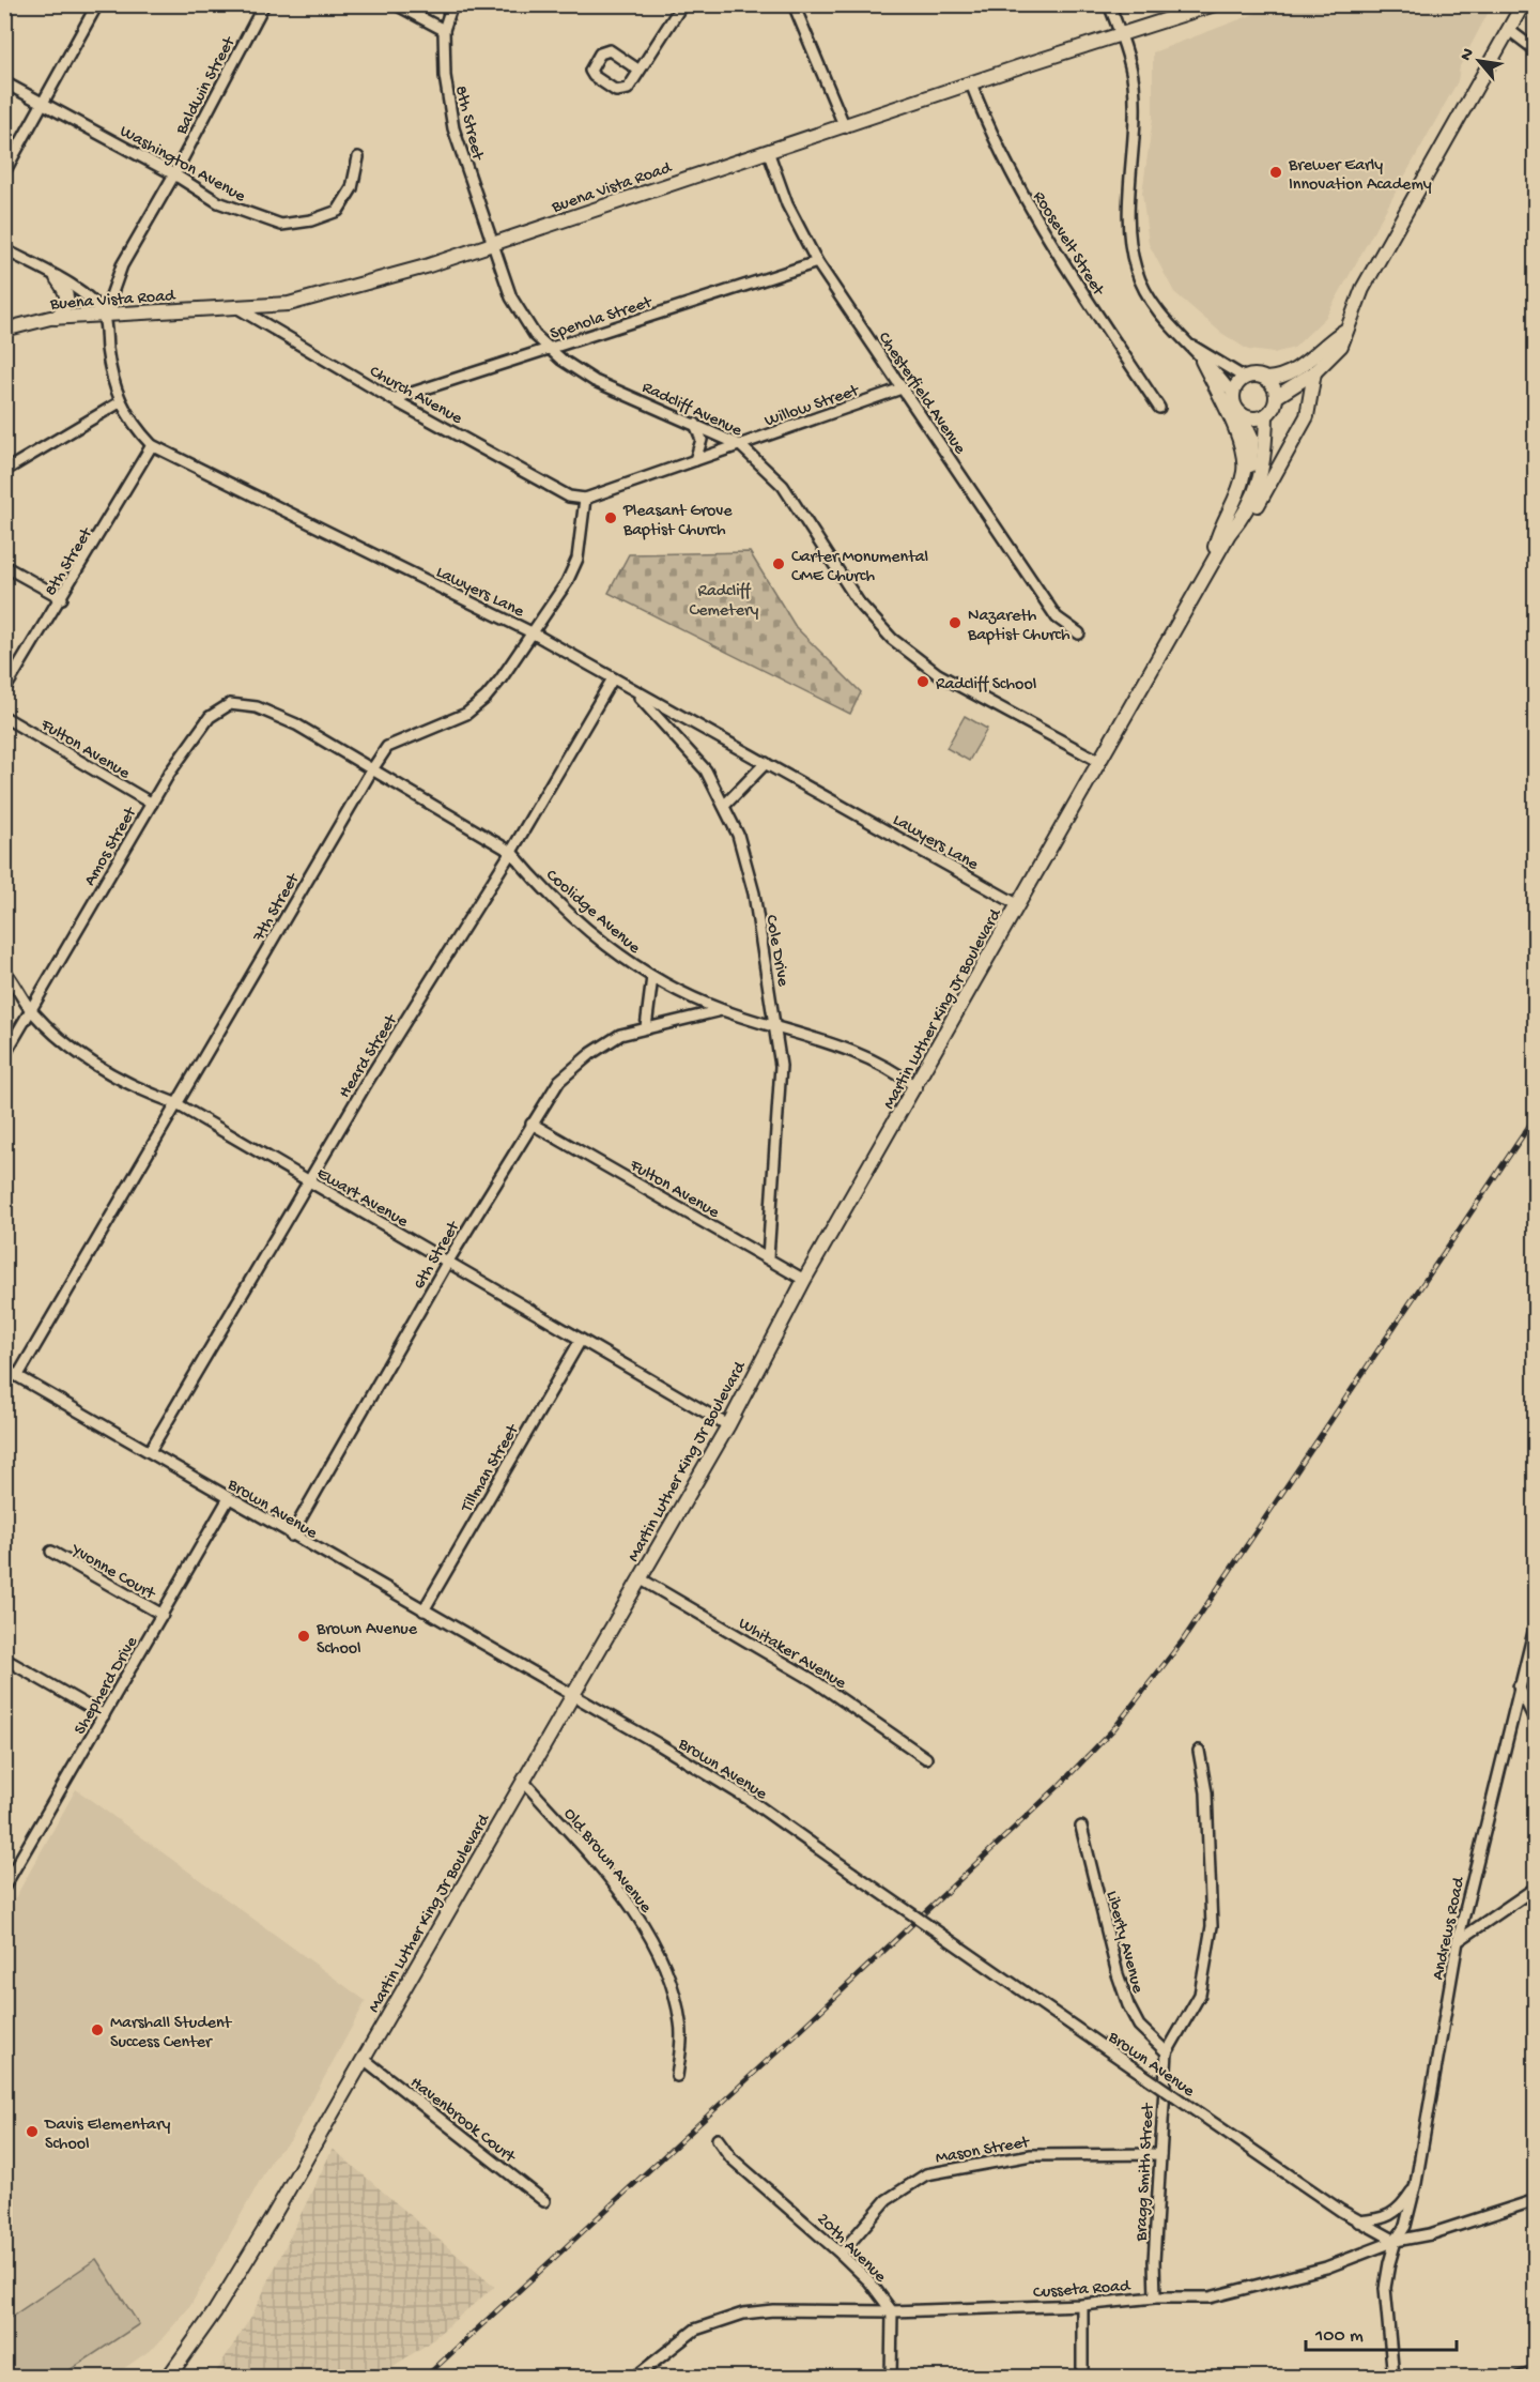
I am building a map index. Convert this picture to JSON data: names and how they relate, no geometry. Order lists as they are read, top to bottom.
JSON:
{
  "streets": {
    "main road": ["Buena Vista Road", "Martin Luther King Jr Boulevard"],
    "street": [
      "Baldwin Street",
      "8th Street",
      "Washington Avenue",
      "Roosevelt Street",
      "Spenola Street",
      "Chesterfield Avenue",
      "Church Avenue",
      "Willow Street",
      "Radcliff Avenue",
      "Lawyers Lane",
      "Fulton Avenue",
      "Amos Street",
      "7th Street",
      "Coolidge Avenue",
      "Cole Drive",
      "Heard Street",
      "Ewart Avenue",
      "6th Street",
      "Tillman Street",
      "Brown Avenue",
      "Yvonne Court",
      "Whitaker Avenue",
      "Shepherd Drive",
      "Old Brown Avenue",
      "Andrews Road",
      "Liberty Avenue",
      "Havenbrook Court",
      "Mason Street",
      "Bragg Smith Street",
      "20th Avenue",
      "Cusseta Road"
    ]
  },
  "crossings": [
    ["Baldwin Street", "Washington Avenue"],
    ["Baldwin Street", "Buena Vista Road"],
    ["Baldwin Street", "Lawyers Lane"],
    ["8th Street", "Buena Vista Road"],
    ["8th Street", "Radcliff Avenue"],
    ["8th Street", "Lawyers Lane"],
    ["Buena Vista Road", "Roosevelt Street"],
    ["Buena Vista Road", "Chesterfield Avenue"],
    ["Buena Vista Road", "Church Avenue"],
    ["Buena Vista Road", "Radcliff Avenue"],
    ["Buena Vista Road", "Lawyers Lane"],
    ["Spenola Street", "Chesterfield Avenue"],
    ["Spenola Street", "Church Avenue"],
    ["Spenola Street", "Radcliff Avenue"],
    ["Chesterfield Avenue", "Willow Street"],
    ["Church Avenue", "Willow Street"],
    ["Church Avenue", "7th Street"],
    ["Willow Street", "Radcliff Avenue"],
    ["Willow Street", "7th Street"],
    ["Radcliff Avenue", "Martin Luther King Jr Boulevard"],
    ["Lawyers Lane", "7th Street"],
    ["Lawyers Lane", "Cole Drive"],
    ["Lawyers Lane", "Martin Luther King Jr Boulevard"],
    ["Lawyers Lane", "Heard Street"],
    ["Fulton Avenue", "Amos Street"],
    ["Fulton Avenue", "Cole Drive"],
    ["Fulton Avenue", "Martin Luther King Jr Boulevard"],
    ["Fulton Avenue", "6th Street"],
    ["Amos Street", "Coolidge Avenue"],
    ["Amos Street", "Ewart Avenue"],
    ["7th Street", "Coolidge Avenue"],
    ["7th Street", "Ewart Avenue"],
    ["7th Street", "Brown Avenue"],
    ["Coolidge Avenue", "Cole Drive"],
    ["Coolidge Avenue", "Martin Luther King Jr Boulevard"],
    ["Coolidge Avenue", "Heard Street"],
    ["Coolidge Avenue", "6th Street"],
    ["Martin Luther King Jr Boulevard", "Ewart Avenue"],
    ["Martin Luther King Jr Boulevard", "Brown Avenue"],
    ["Martin Luther King Jr Boulevard", "Whitaker Avenue"],
    ["Martin Luther King Jr Boulevard", "Old Brown Avenue"],
    ["Martin Luther King Jr Boulevard", "Havenbrook Court"],
    ["Heard Street", "Ewart Avenue"],
    ["Heard Street", "Brown Avenue"],
    ["Ewart Avenue", "6th Street"],
    ["Ewart Avenue", "Tillman Street"],
    ["6th Street", "Brown Avenue"],
    ["Tillman Street", "Brown Avenue"],
    ["Brown Avenue", "Shepherd Drive"],
    ["Brown Avenue", "Andrews Road"],
    ["Brown Avenue", "Cusseta Road"],
    ["Yvonne Court", "Shepherd Drive"],
    ["Andrews Road", "Cusseta Road"],
    ["Liberty Avenue", "Bragg Smith Street"],
    ["Mason Street", "Bragg Smith Street"],
    ["Mason Street", "20th Avenue"],
    ["Bragg Smith Street", "Cusseta Road"],
    ["20th Avenue", "Cusseta Road"]
  ],
  "parks": ["Radcliff Cemetery"],
  "places": [
    "Brewer Early Innovation Academy",
    "Pleasant Grove Baptist Church",
    "Carter Monumental CME Church",
    "Nazareth Baptist Church",
    "Radcliff School",
    "Brown Avenue School",
    "Marshall Student Success Center",
    "Davis Elementary School"
  ],
  "scale_bar": "100 m",
  "north": "top left"
}
